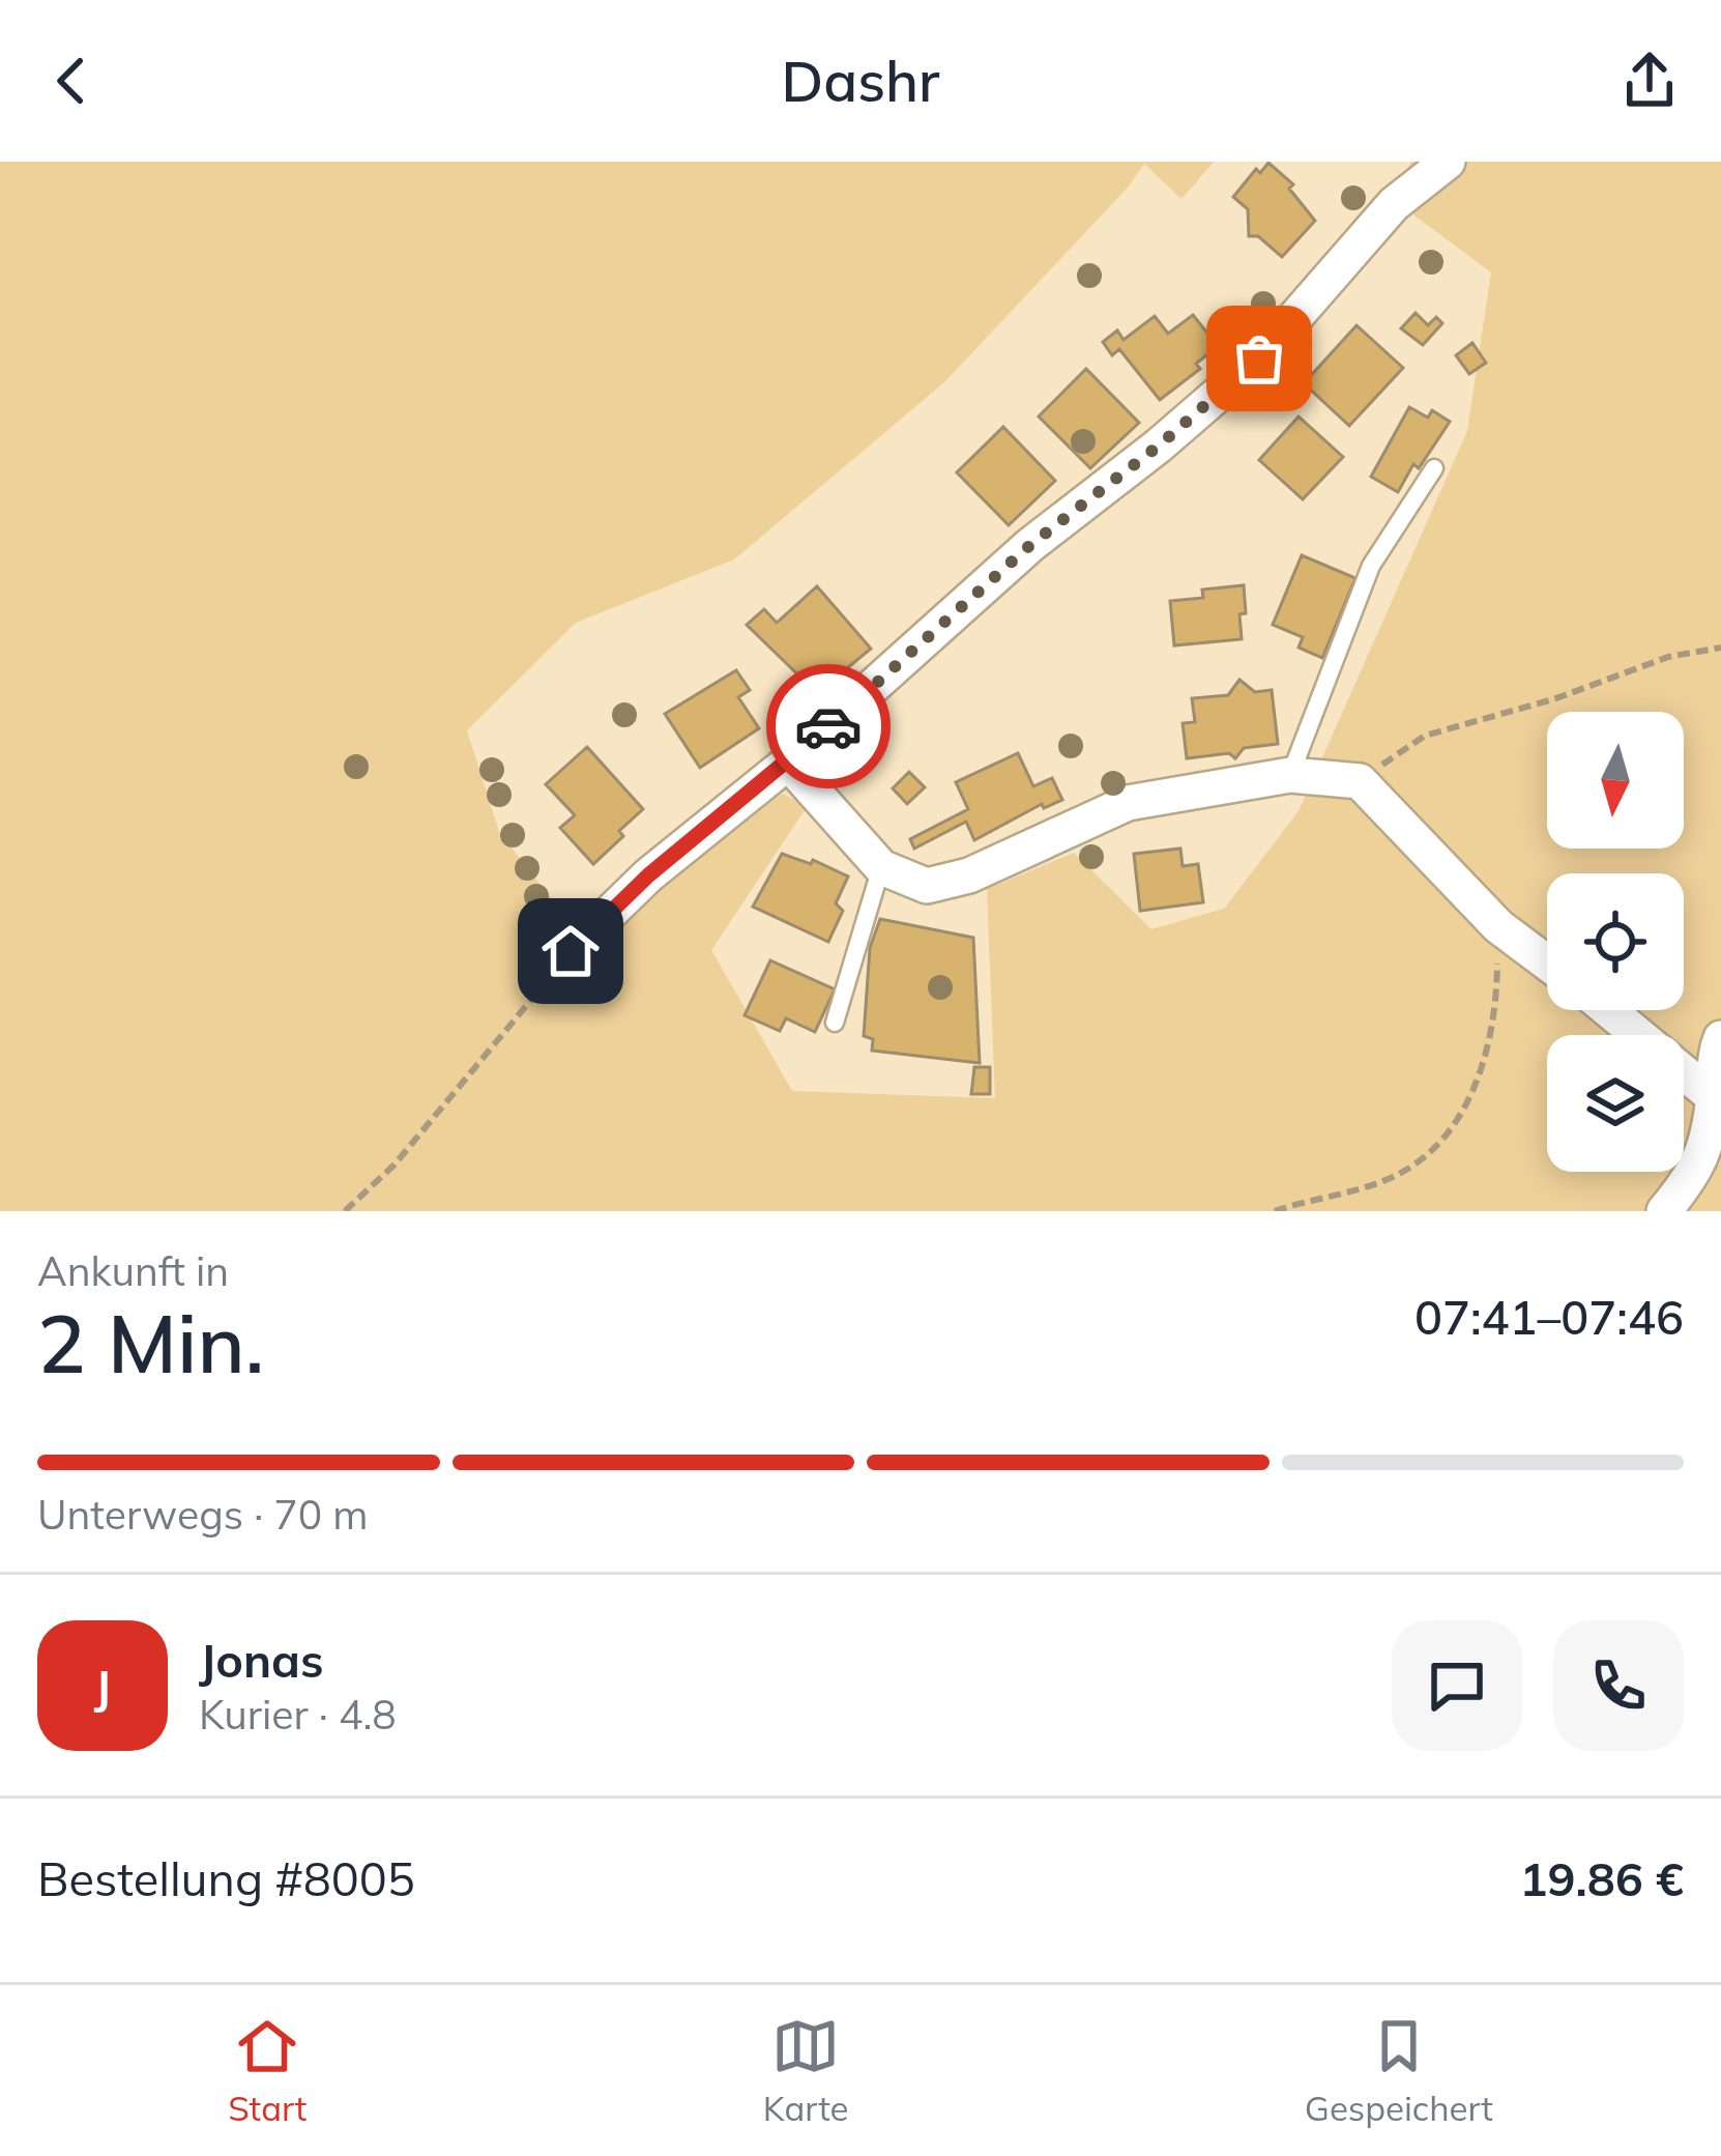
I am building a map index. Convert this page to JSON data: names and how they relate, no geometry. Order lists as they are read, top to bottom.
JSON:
{
  "north": "bottom",
  "page": {
    "header": "Dashr",
    "heading": ["2 Min.", "Ankunft in", "07:41–07:46"],
    "panel": [
      "Jonas",
      "Kurier · 4.8",
      "Bestellung #8005",
      "19.86 €"
    ],
    "bar": "Unterwegs · 70 m",
    "round": "J",
    "tabs": ["Start", "Karte", "Gespeichert"]
  }
}
